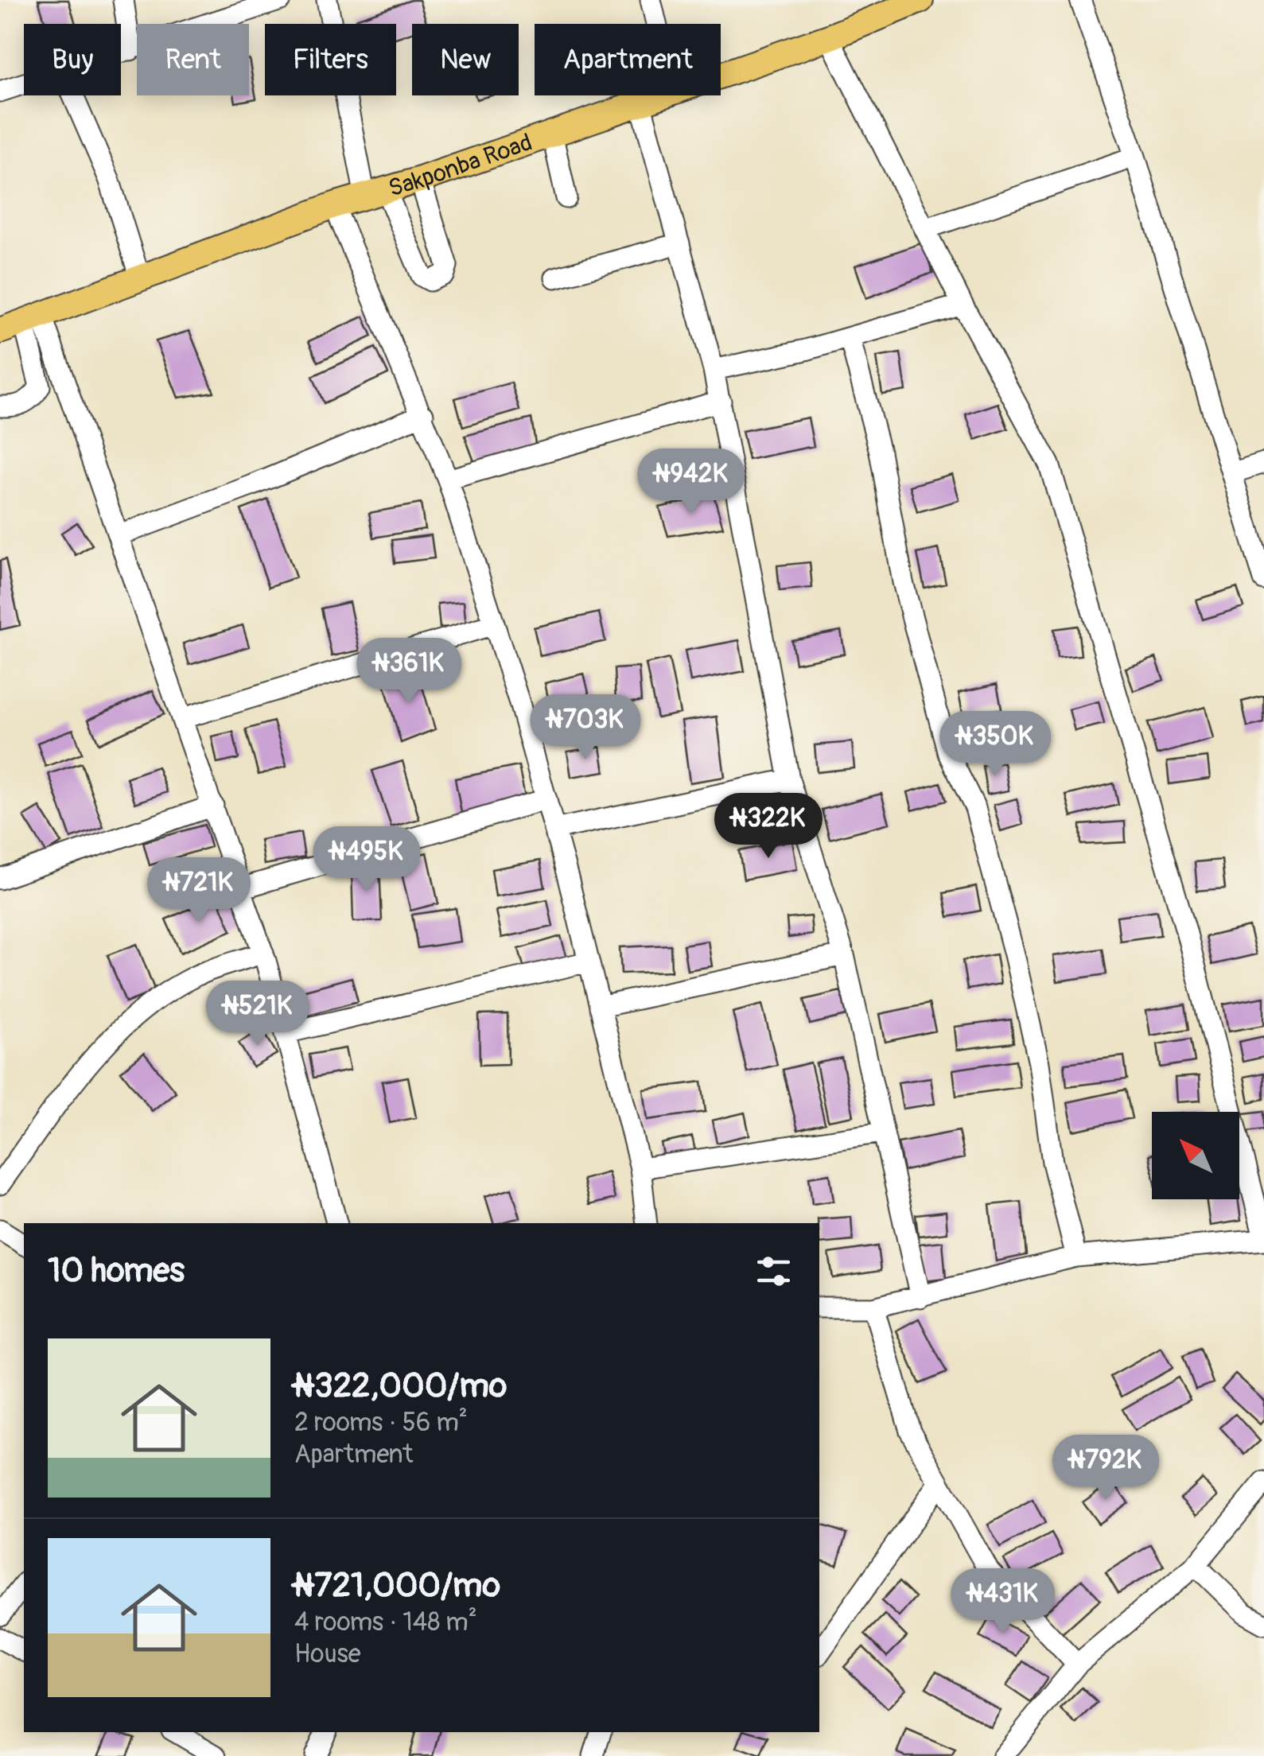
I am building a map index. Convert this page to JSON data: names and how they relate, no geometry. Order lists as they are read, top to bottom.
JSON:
{
  "streets": {
    "main road": ["Sakponba Road"]
  },
  "north": "top left",
  "page": {
    "chip": [
      "Buy",
      "Rent",
      "Filters",
      "New",
      "Apartment"
    ],
    "price": [
      "₦942K",
      "₦361K",
      "₦703K",
      "₦350K",
      "₦322K",
      "₦495K",
      "₦721K",
      "₦521K",
      "₦792K",
      "₦431K"
    ],
    "heading": "10 homes",
    "list": [
      {
        "name": "₦322,000/mo",
        "note": "2 rooms · 56 m² · Apartment"
      },
      {
        "name": "₦721,000/mo",
        "note": "4 rooms · 148 m² · House"
      }
    ]
  }
}
